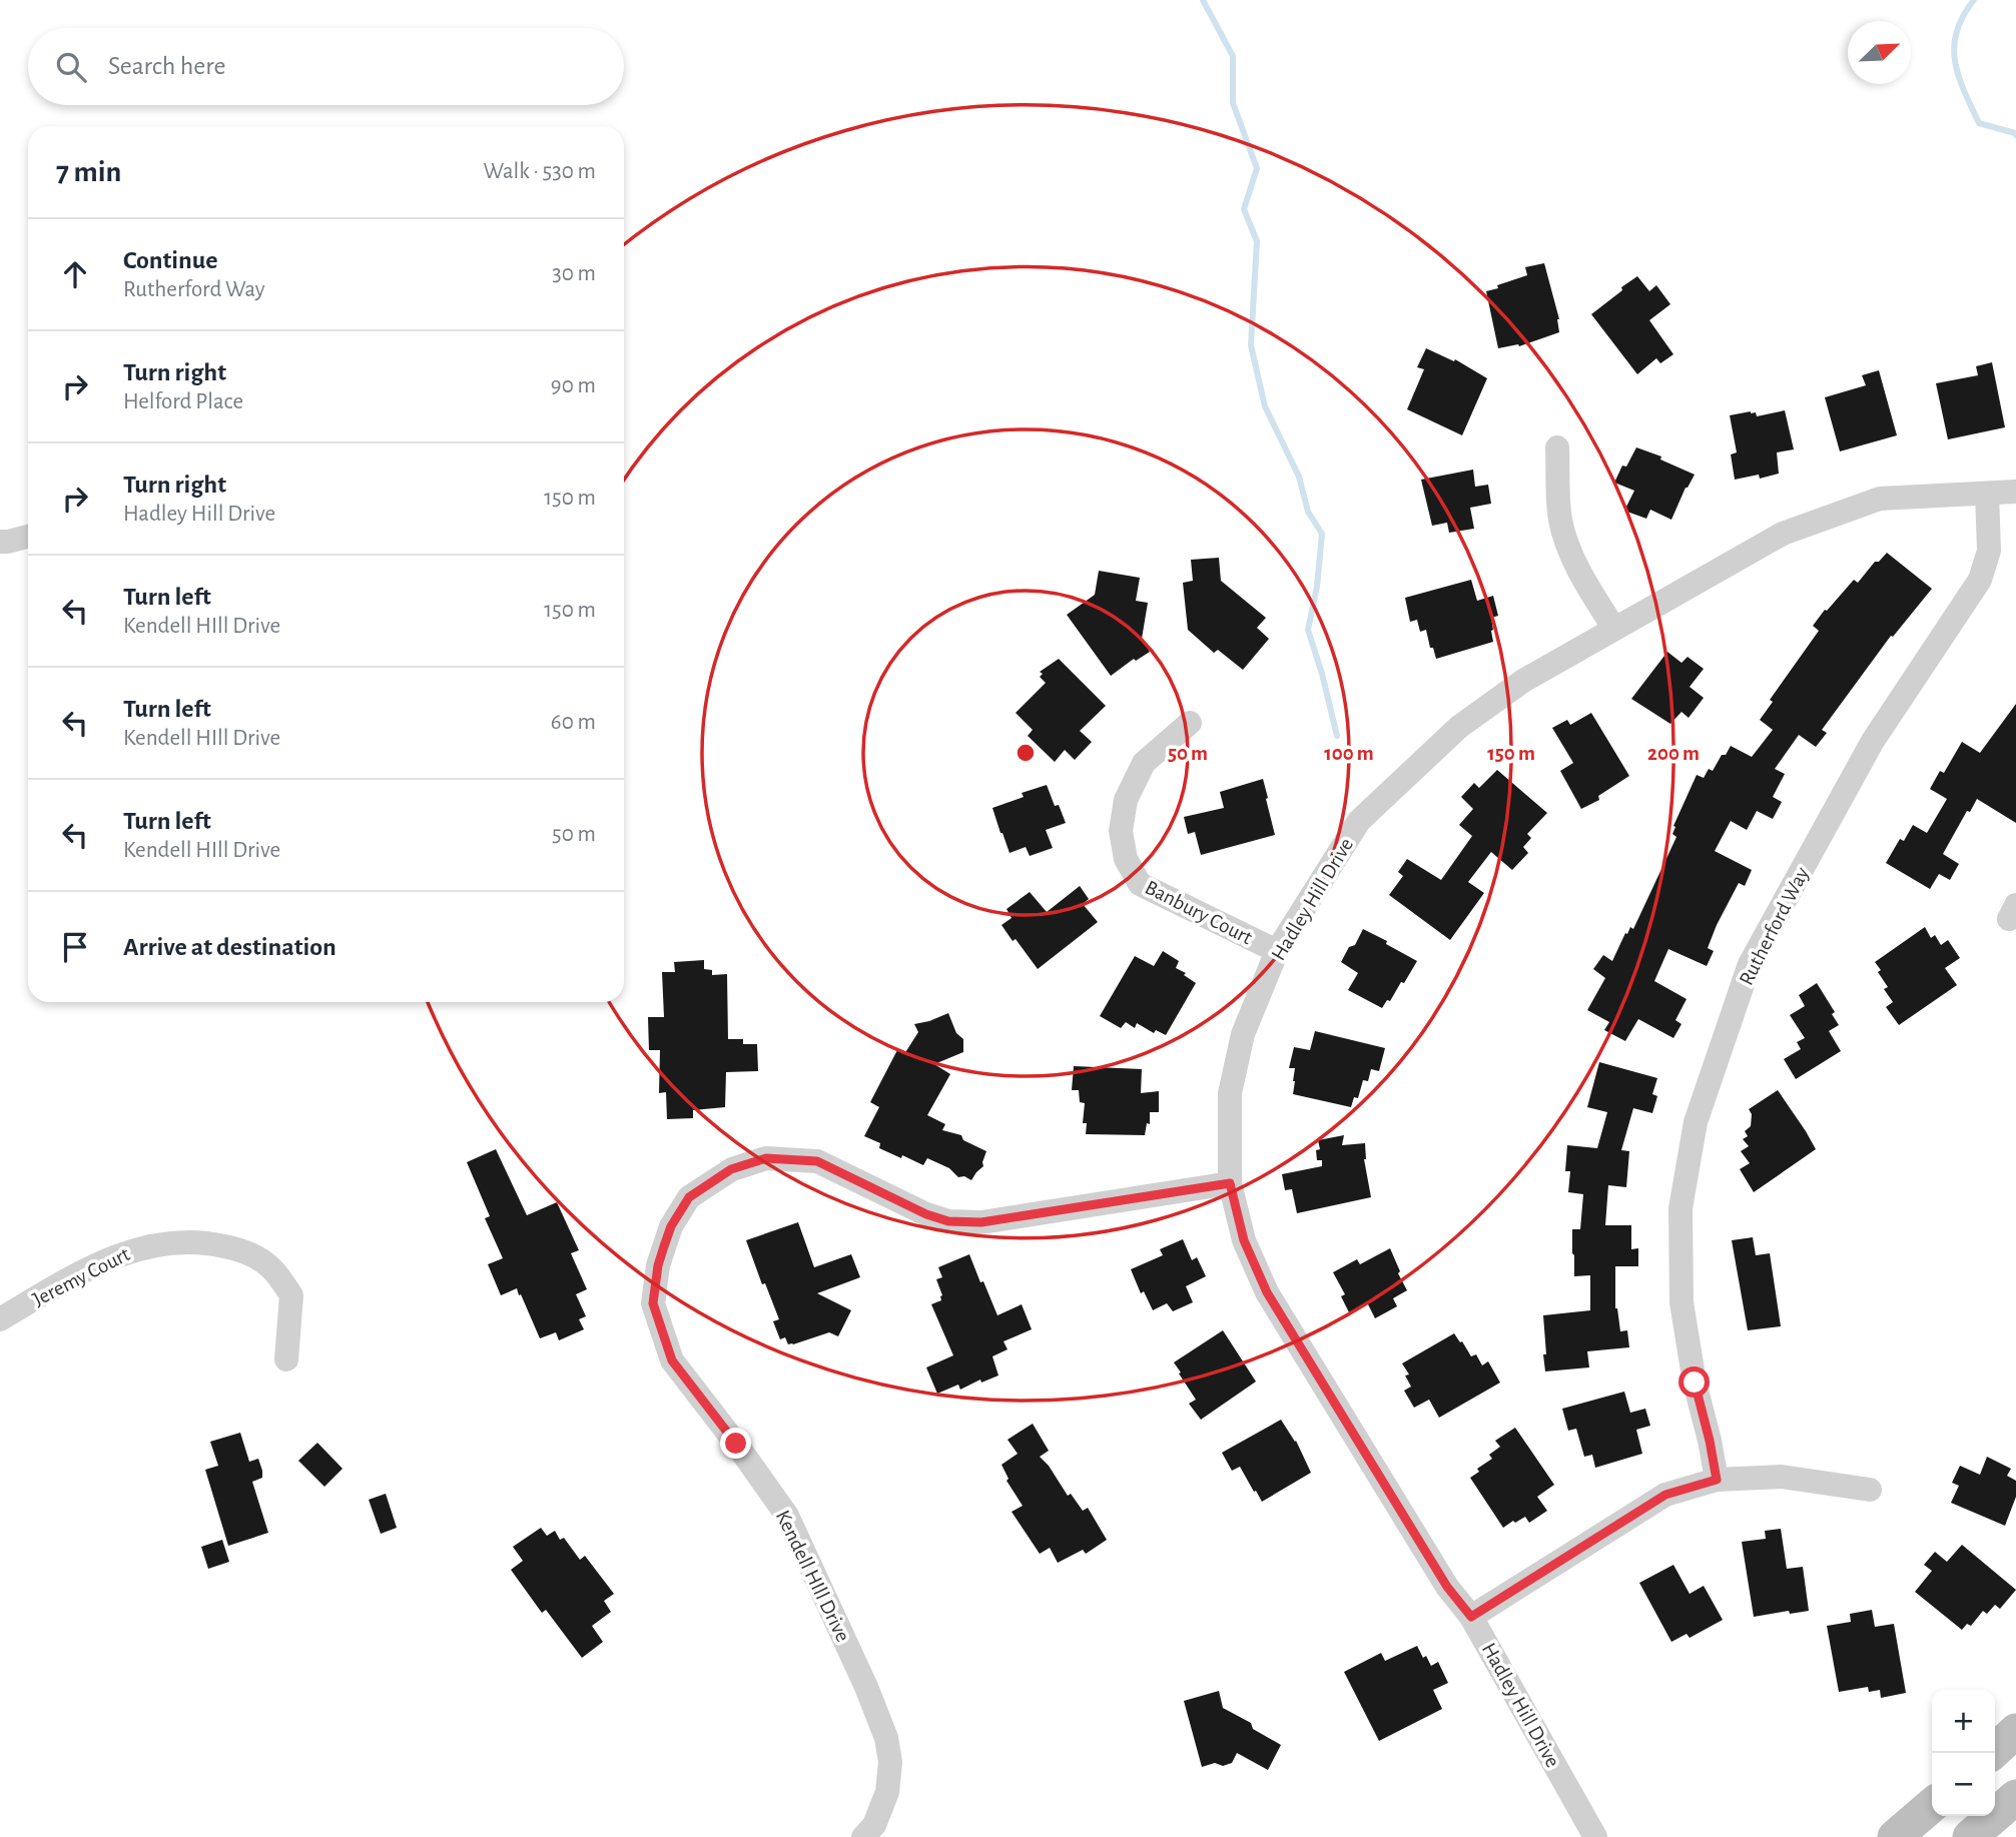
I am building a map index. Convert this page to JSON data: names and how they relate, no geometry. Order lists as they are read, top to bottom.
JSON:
{
  "streets": {
    "street": [
      "Hadley Hill Drive",
      "Banbury Court",
      "Rutherford Way",
      "Jeremy Court",
      "Kendell HIll Drive"
    ]
  },
  "crossings": [
    ["Hadley Hill Drive", "Banbury Court"],
    ["Hadley Hill Drive", "Rutherford Way"],
    ["Hadley Hill Drive", "Kendell HIll Drive"]
  ],
  "north": "top right",
  "page": {
    "search": "Search here",
    "heading": ["7 min", "Walk · 530 m"],
    "list": [
      ["Continue", "Rutherford Way", "30 m"],
      ["Turn right", "Helford Place", "90 m"],
      ["Turn right", "Hadley Hill Drive", "150 m"],
      ["Turn left", "Kendell HIll Drive", "150 m"],
      ["Turn left", "Kendell HIll Drive", "60 m"],
      ["Turn left", "Kendell HIll Drive", "50 m"],
      "Arrive at destination"
    ],
    "map_buttons": ["+", "−"]
  },
  "rings": [
    "50 m",
    "100 m",
    "150 m",
    "200 m"
  ]
}
